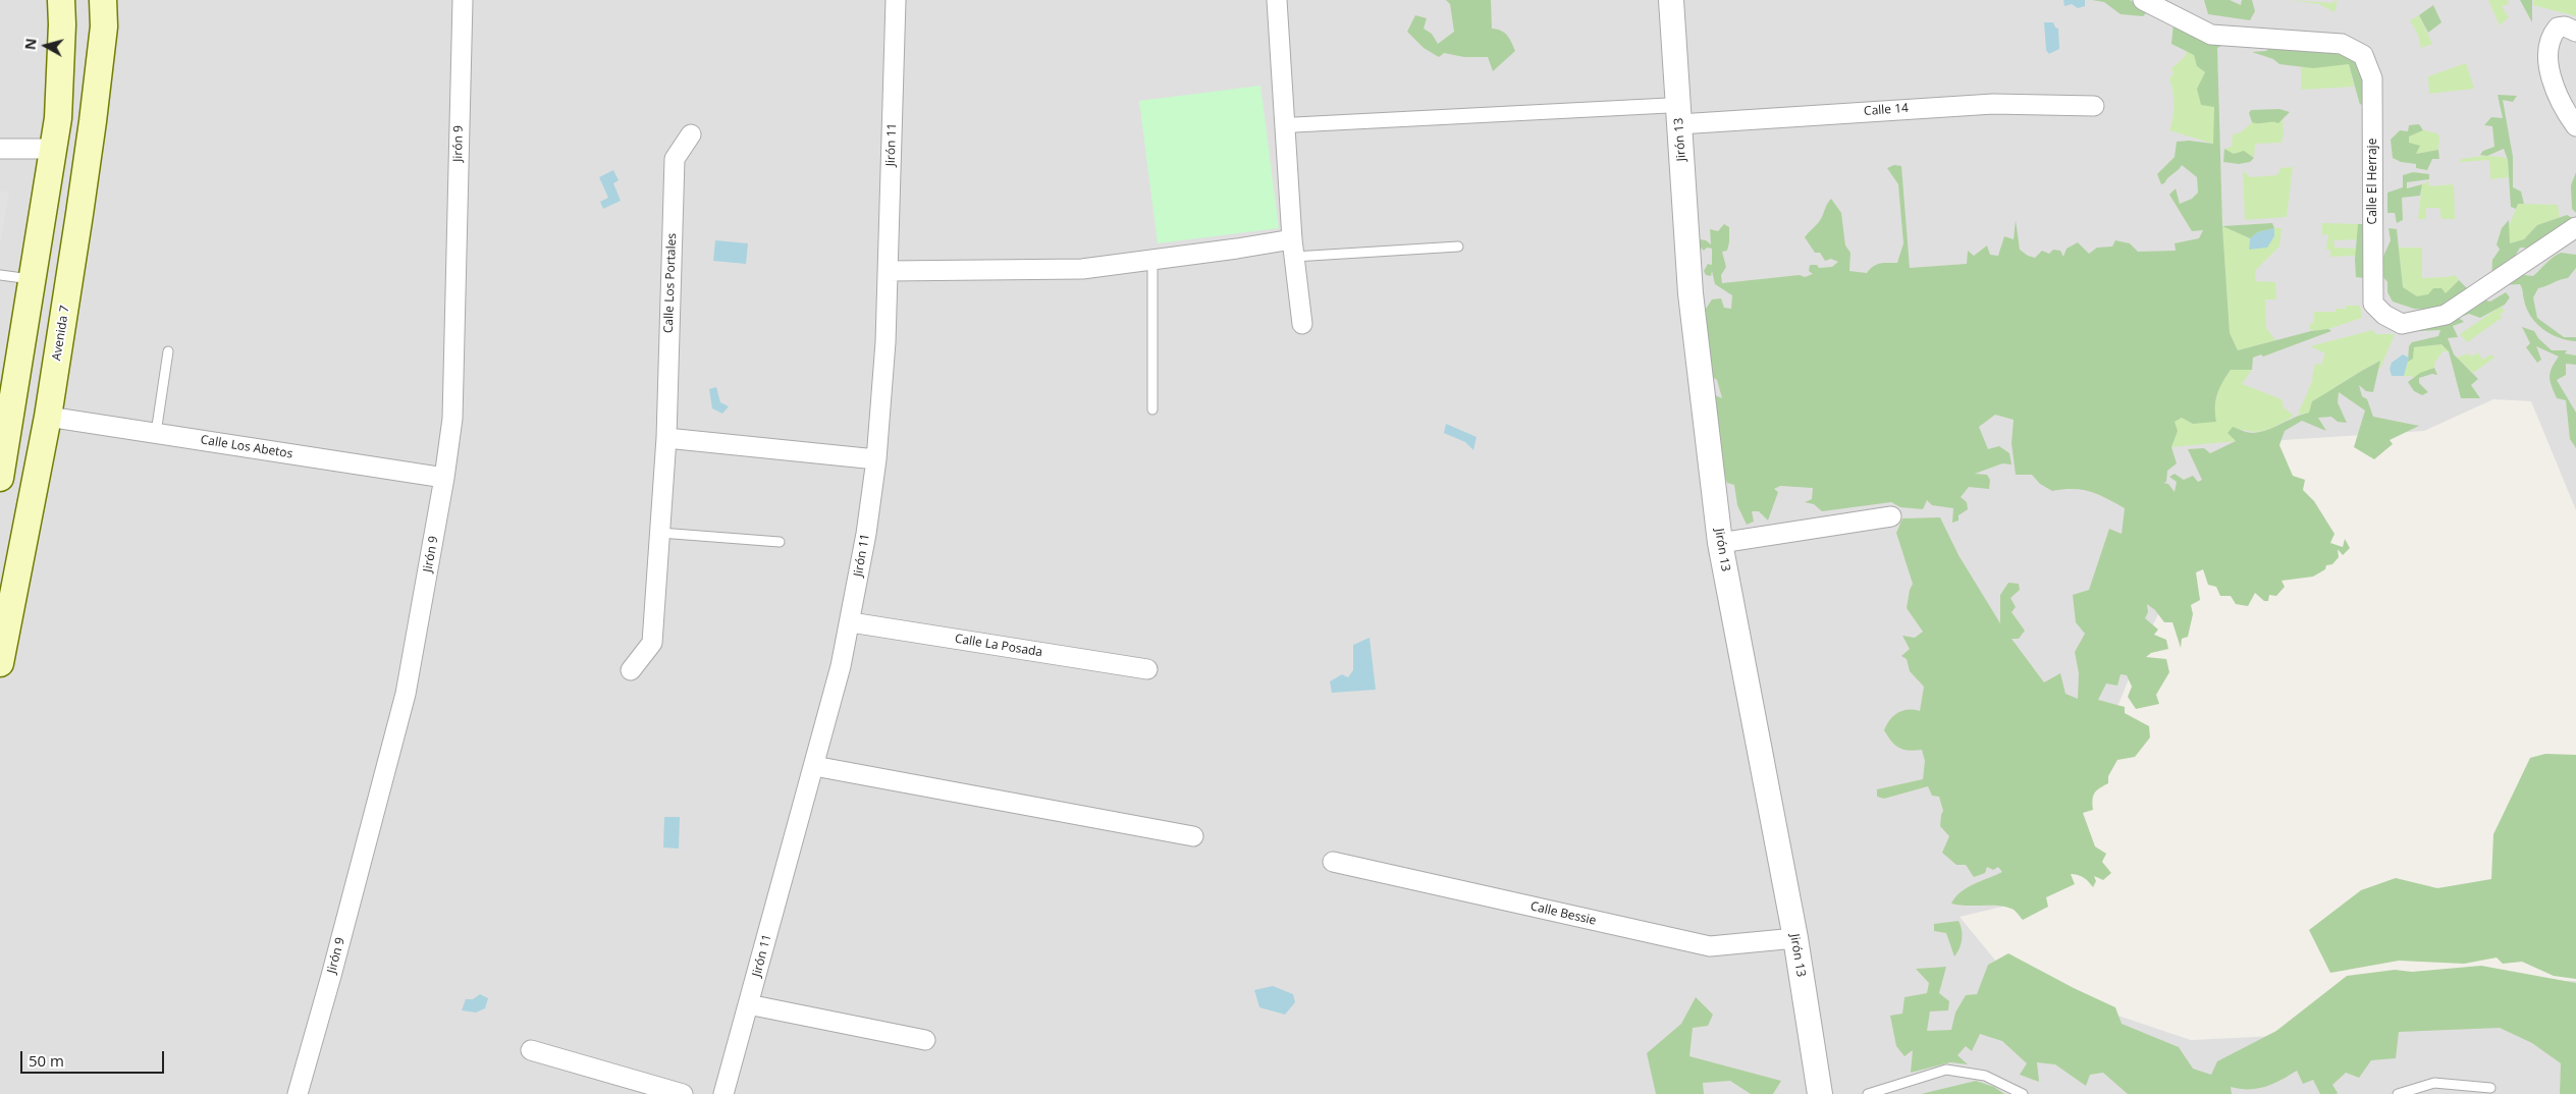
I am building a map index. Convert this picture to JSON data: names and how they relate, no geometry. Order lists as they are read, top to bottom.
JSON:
{
  "streets": {
    "main road": ["Avenida 7"],
    "street": [
      "Calle 14",
      "Jirón 13",
      "Jirón 9",
      "Jirón 11",
      "Calle El Herraje",
      "Calle Los Portales",
      "Calle Los Abetos",
      "Calle La Posada",
      "Calle Bessie"
    ]
  },
  "crossings": [
    ["Calle 14", "Jirón 13"],
    ["Jirón 13", "Calle Bessie"],
    ["Jirón 9", "Calle Los Abetos"],
    ["Jirón 11", "Calle La Posada"],
    ["Avenida 7", "Calle Los Abetos"]
  ],
  "scale_bar": "50 m",
  "north": "left"
}
